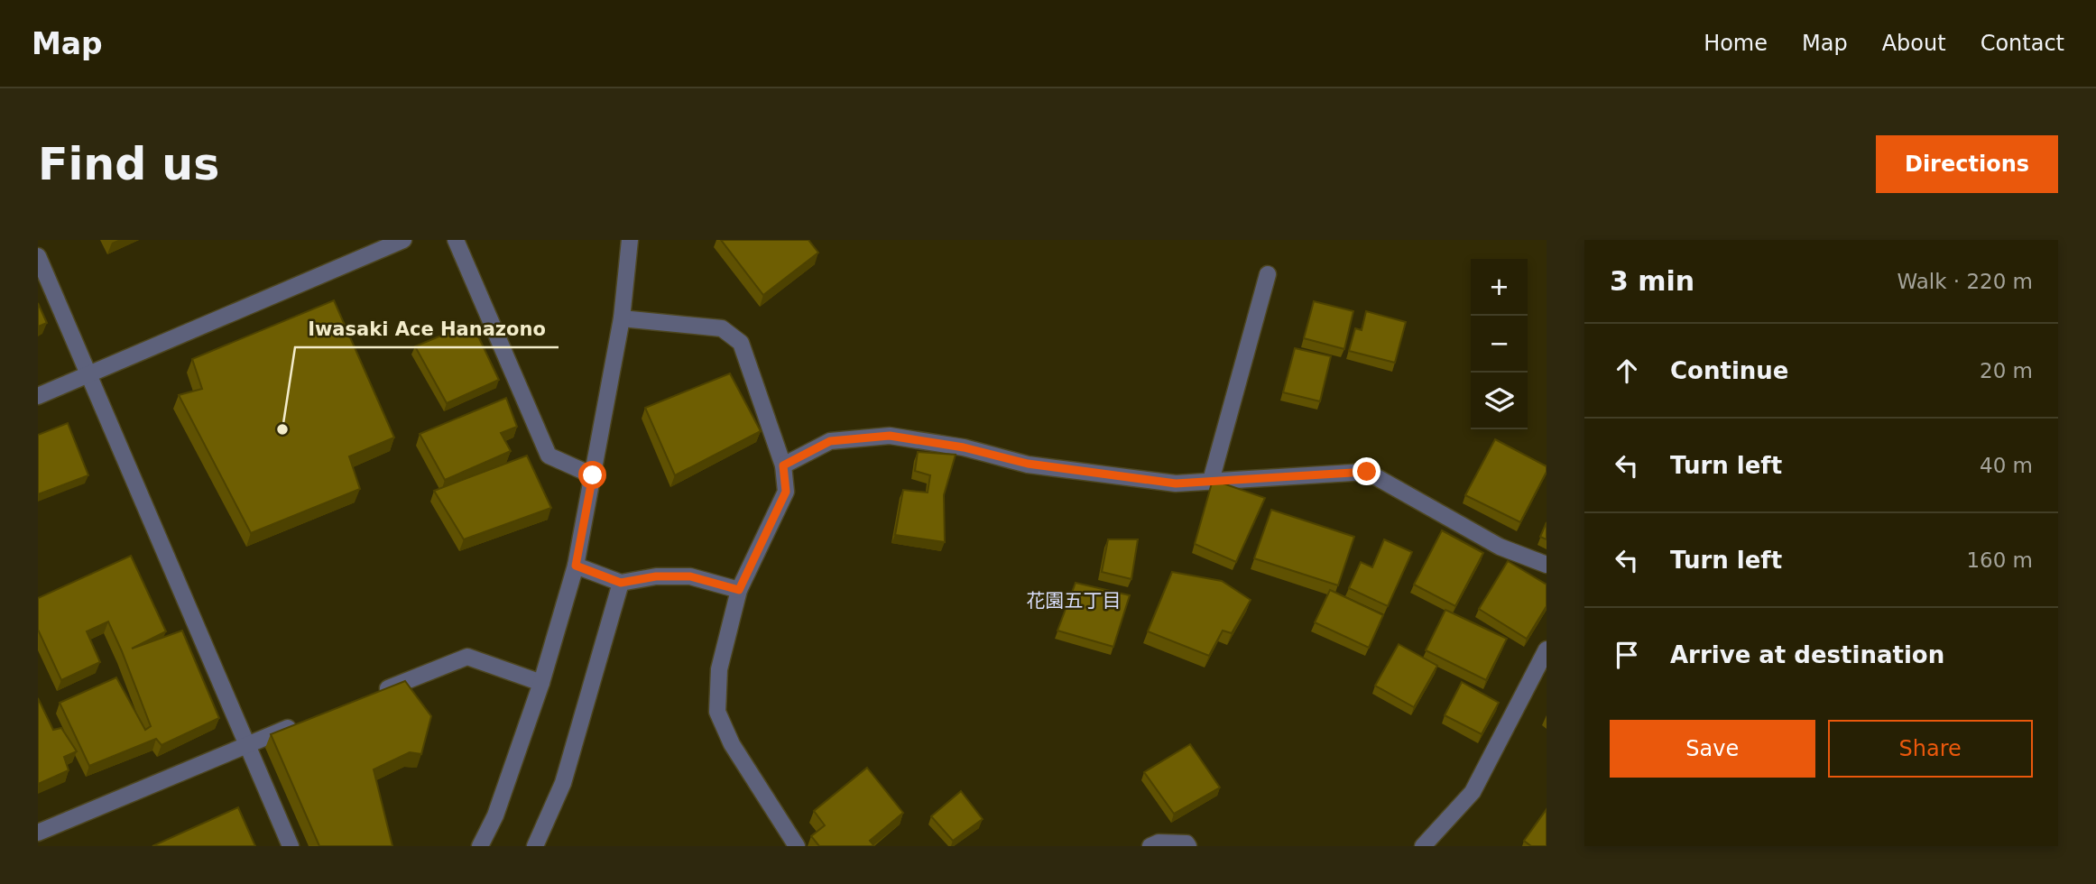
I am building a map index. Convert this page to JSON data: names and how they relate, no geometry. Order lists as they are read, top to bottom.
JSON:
{
  "districts": ["花園五丁目"],
  "places": ["Iwasaki Ace Hanazono"],
  "page": {
    "header": "Map",
    "nav": [
      "Home",
      "Map",
      "About",
      "Contact"
    ],
    "buttons": [
      "Directions",
      ["Save", "Share"]
    ],
    "title": "Find us",
    "heading": ["3 min", "Walk · 220 m"],
    "map_buttons": ["+", "−"],
    "list": [
      ["Continue", "20 m"],
      ["Turn left", "40 m"],
      ["Turn left", "160 m"],
      "Arrive at destination"
    ]
  }
}
